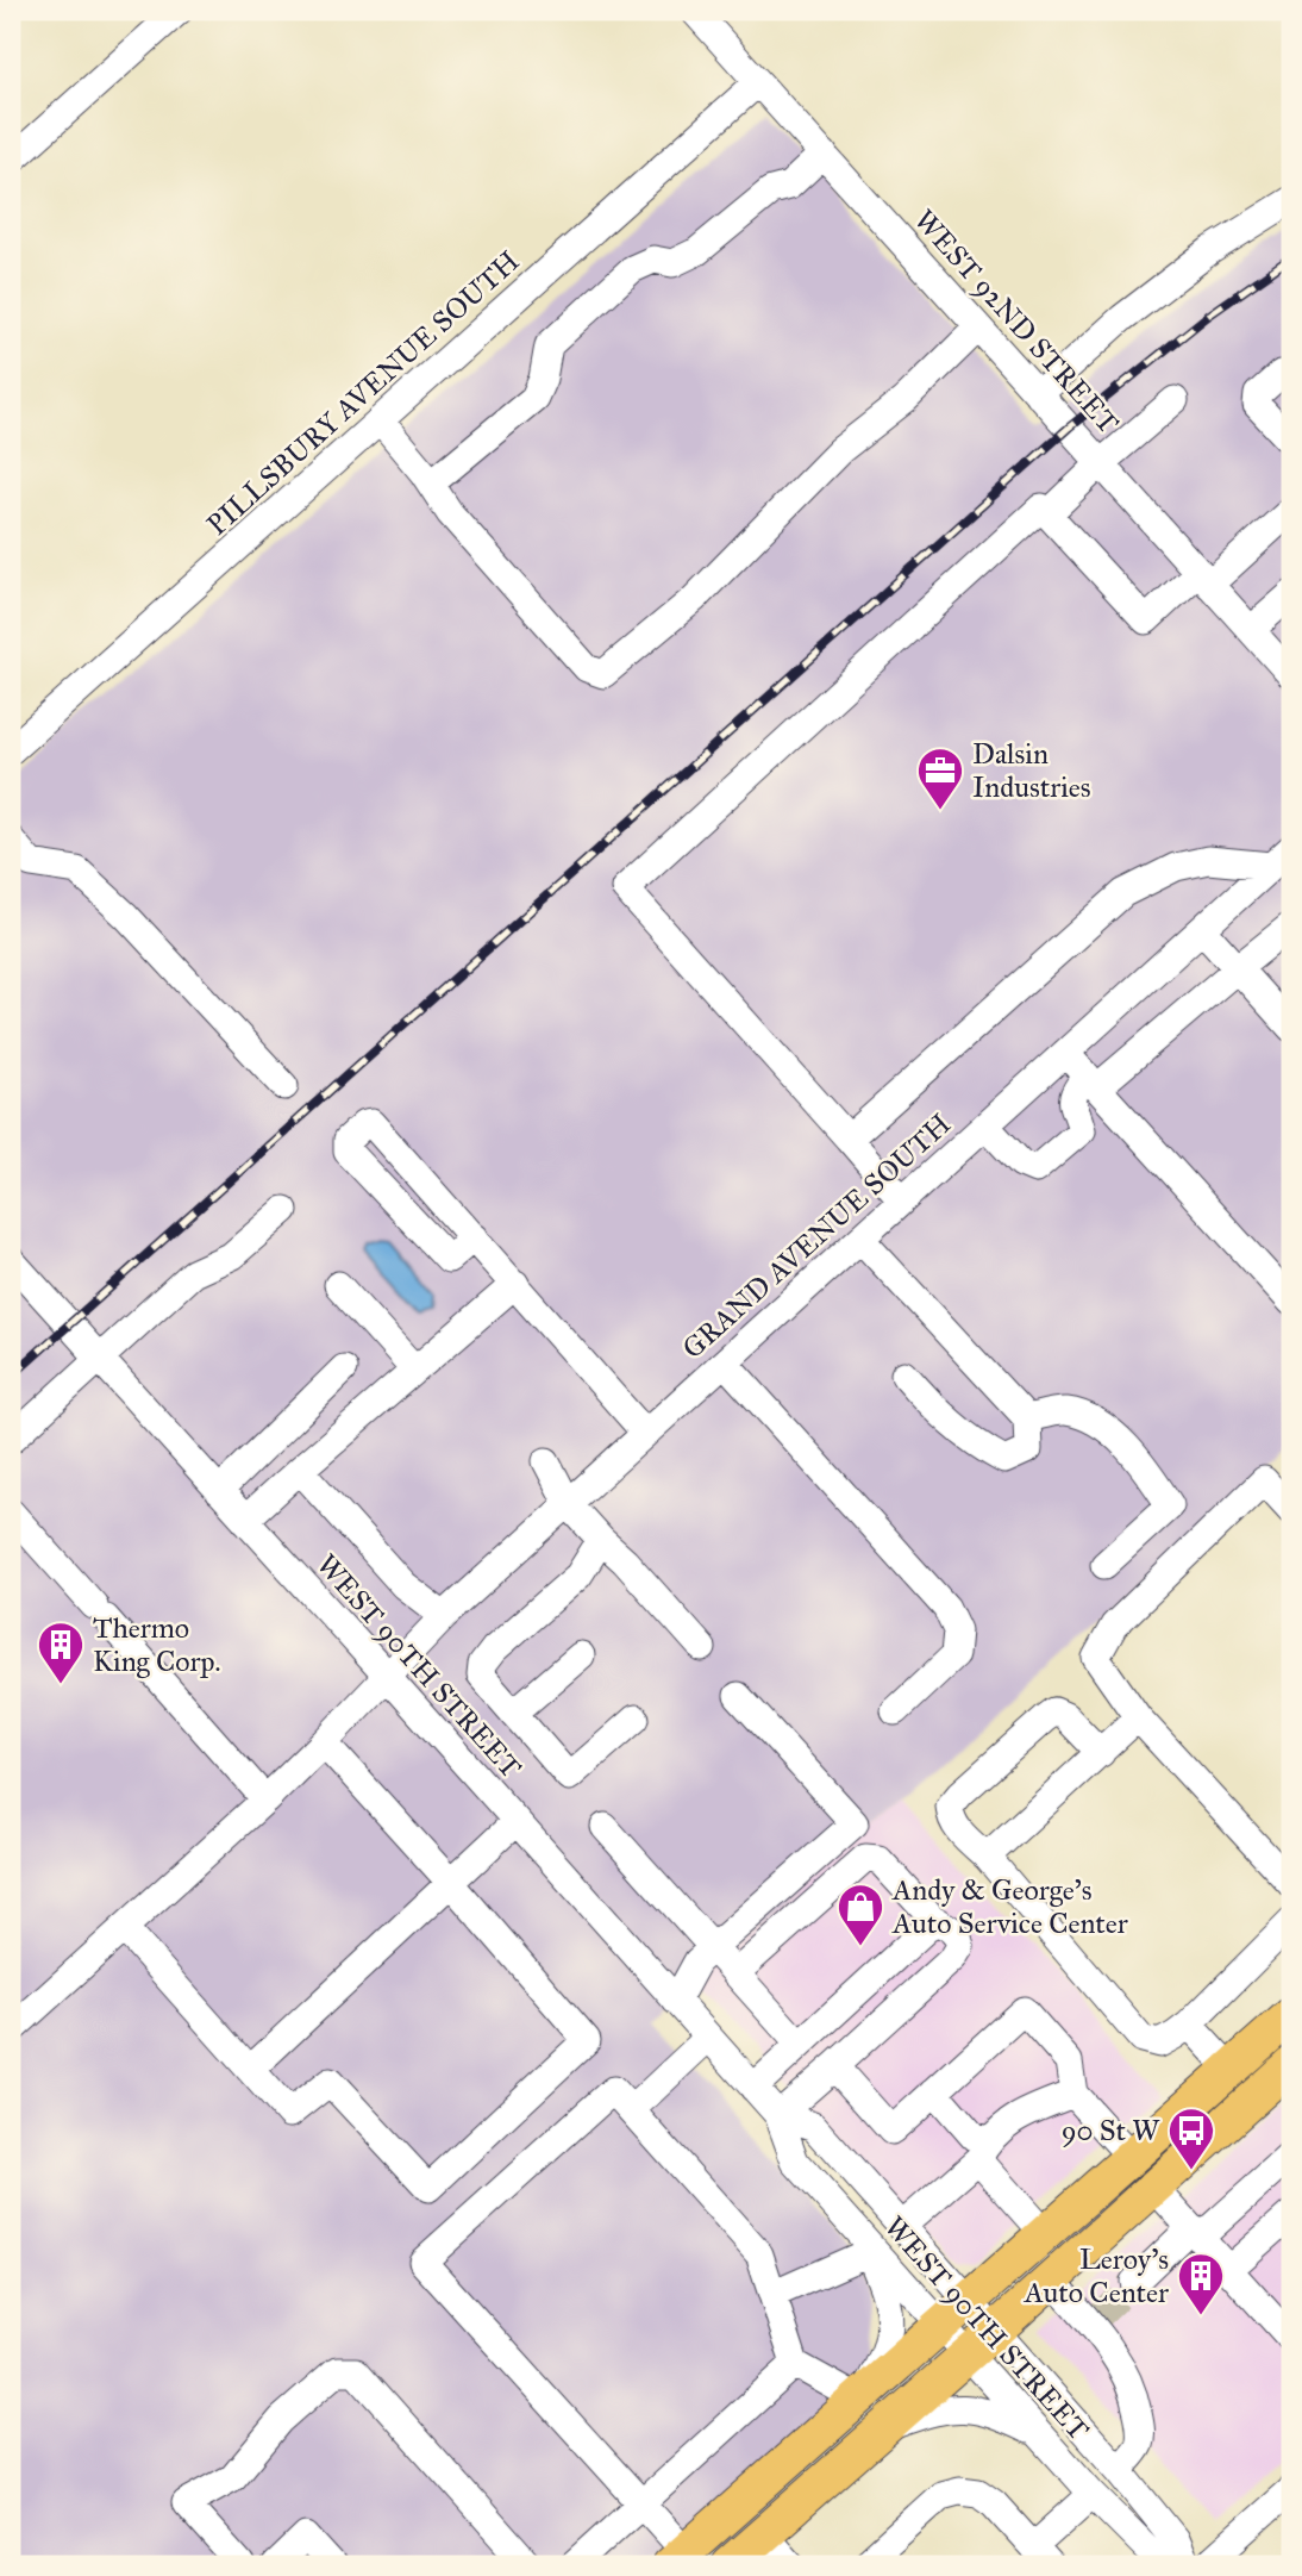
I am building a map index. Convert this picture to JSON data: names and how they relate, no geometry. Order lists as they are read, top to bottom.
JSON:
{
  "streets": {
    "street": [
      "WEST 92ND STREET",
      "PILLSBURY AVENUE SOUTH",
      "GRAND AVENUE SOUTH",
      "WEST 90TH STREET"
    ]
  },
  "crossings": [
    ["WEST 92ND STREET", "PILLSBURY AVENUE SOUTH"],
    ["GRAND AVENUE SOUTH", "WEST 90TH STREET"]
  ],
  "places": {
    "office": ["Dalsin Industries"],
    "building": ["Thermo King Corp.", "Leroy's Auto Center"],
    "shop": ["Andy & George's Auto Service Center"],
    "bus stop": ["90 St W"]
  }
}
